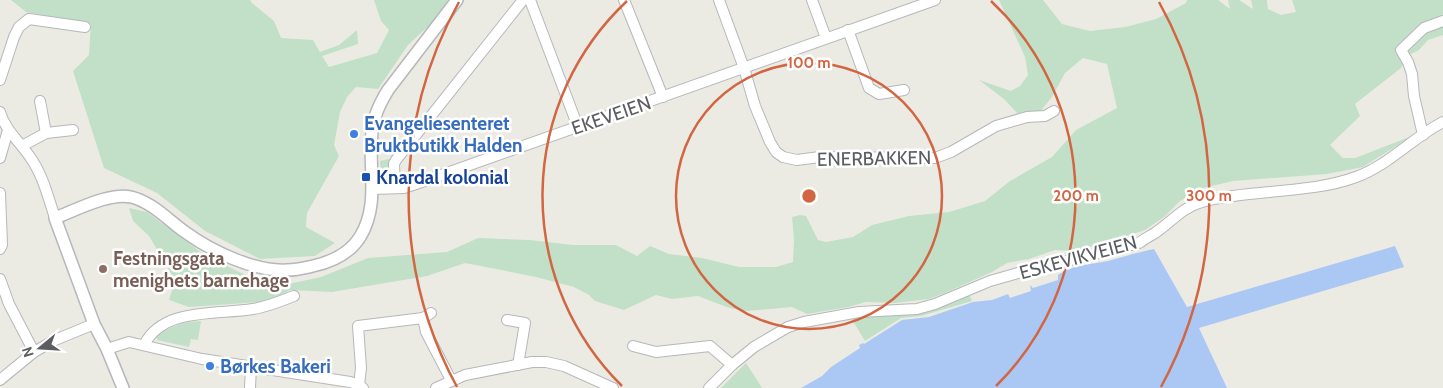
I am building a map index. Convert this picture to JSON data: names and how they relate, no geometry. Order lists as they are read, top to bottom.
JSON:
{
  "streets": {
    "street": ["EKEVEIEN", "ENERBAKKEN", "ESKEVIKVEIEN"]
  },
  "crossings": [
    ["EKEVEIEN", "ENERBAKKEN"]
  ],
  "places": {
    "other": ["Evangeliesenteret Bruktbutikk Halden", "Festningsgata menighets barnehage", "Børkes Bakeri"],
    "transit": ["Knardal kolonial"]
  },
  "north": "left",
  "rings": ["100 m", "200 m", "300 m"]
}
